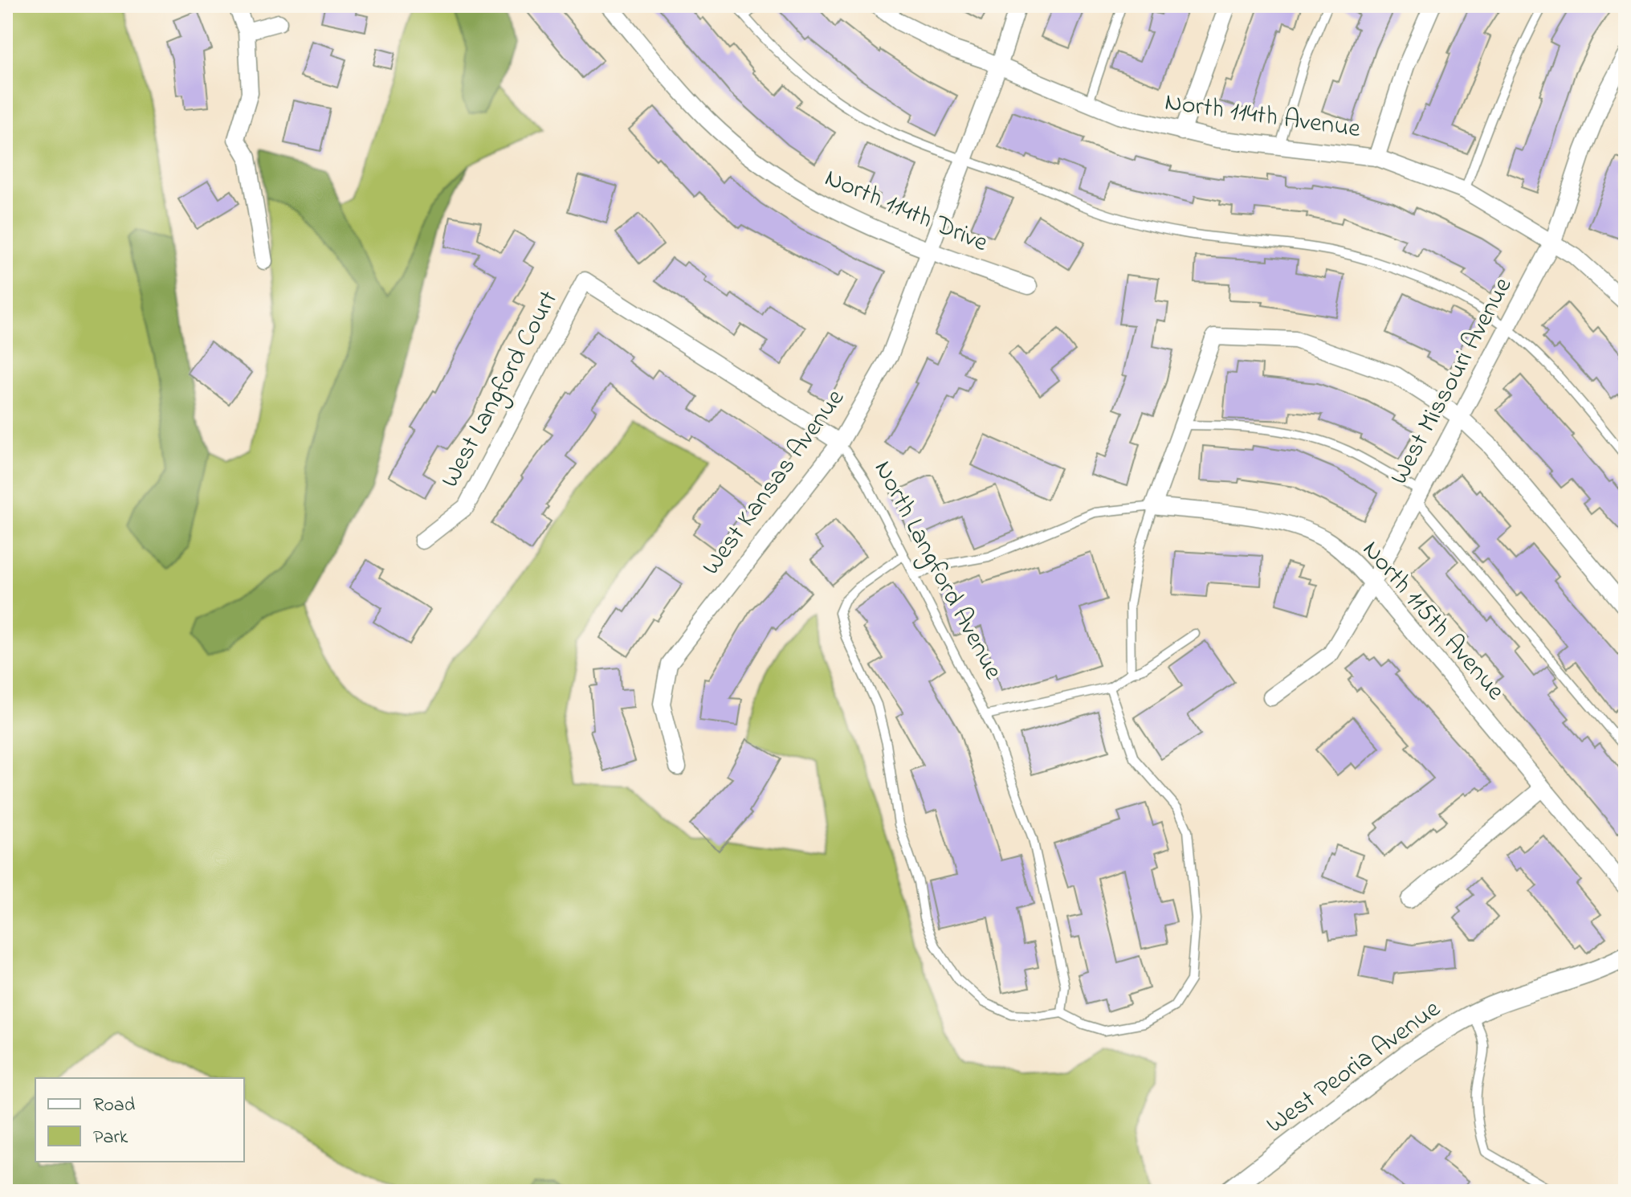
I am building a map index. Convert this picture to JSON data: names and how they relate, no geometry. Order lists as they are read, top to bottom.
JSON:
{
  "streets": {
    "street": [
      "North 114th Avenue",
      "North 114th Drive",
      "West Missouri Avenue",
      "West Langford Court",
      "West Kansas Avenue",
      "North Langford Avenue",
      "North 115th Avenue",
      "West Peoria Avenue"
    ]
  },
  "crossings": [
    ["North 114th Avenue", "West Missouri Avenue"],
    ["North 114th Avenue", "West Kansas Avenue"],
    ["North 114th Drive", "West Kansas Avenue"],
    ["West Missouri Avenue", "North 115th Avenue"],
    ["West Langford Court", "North Langford Avenue"],
    ["West Kansas Avenue", "North Langford Avenue"],
    ["North Langford Avenue", "North 115th Avenue"]
  ],
  "legend": ["Road", "Park"]
}
